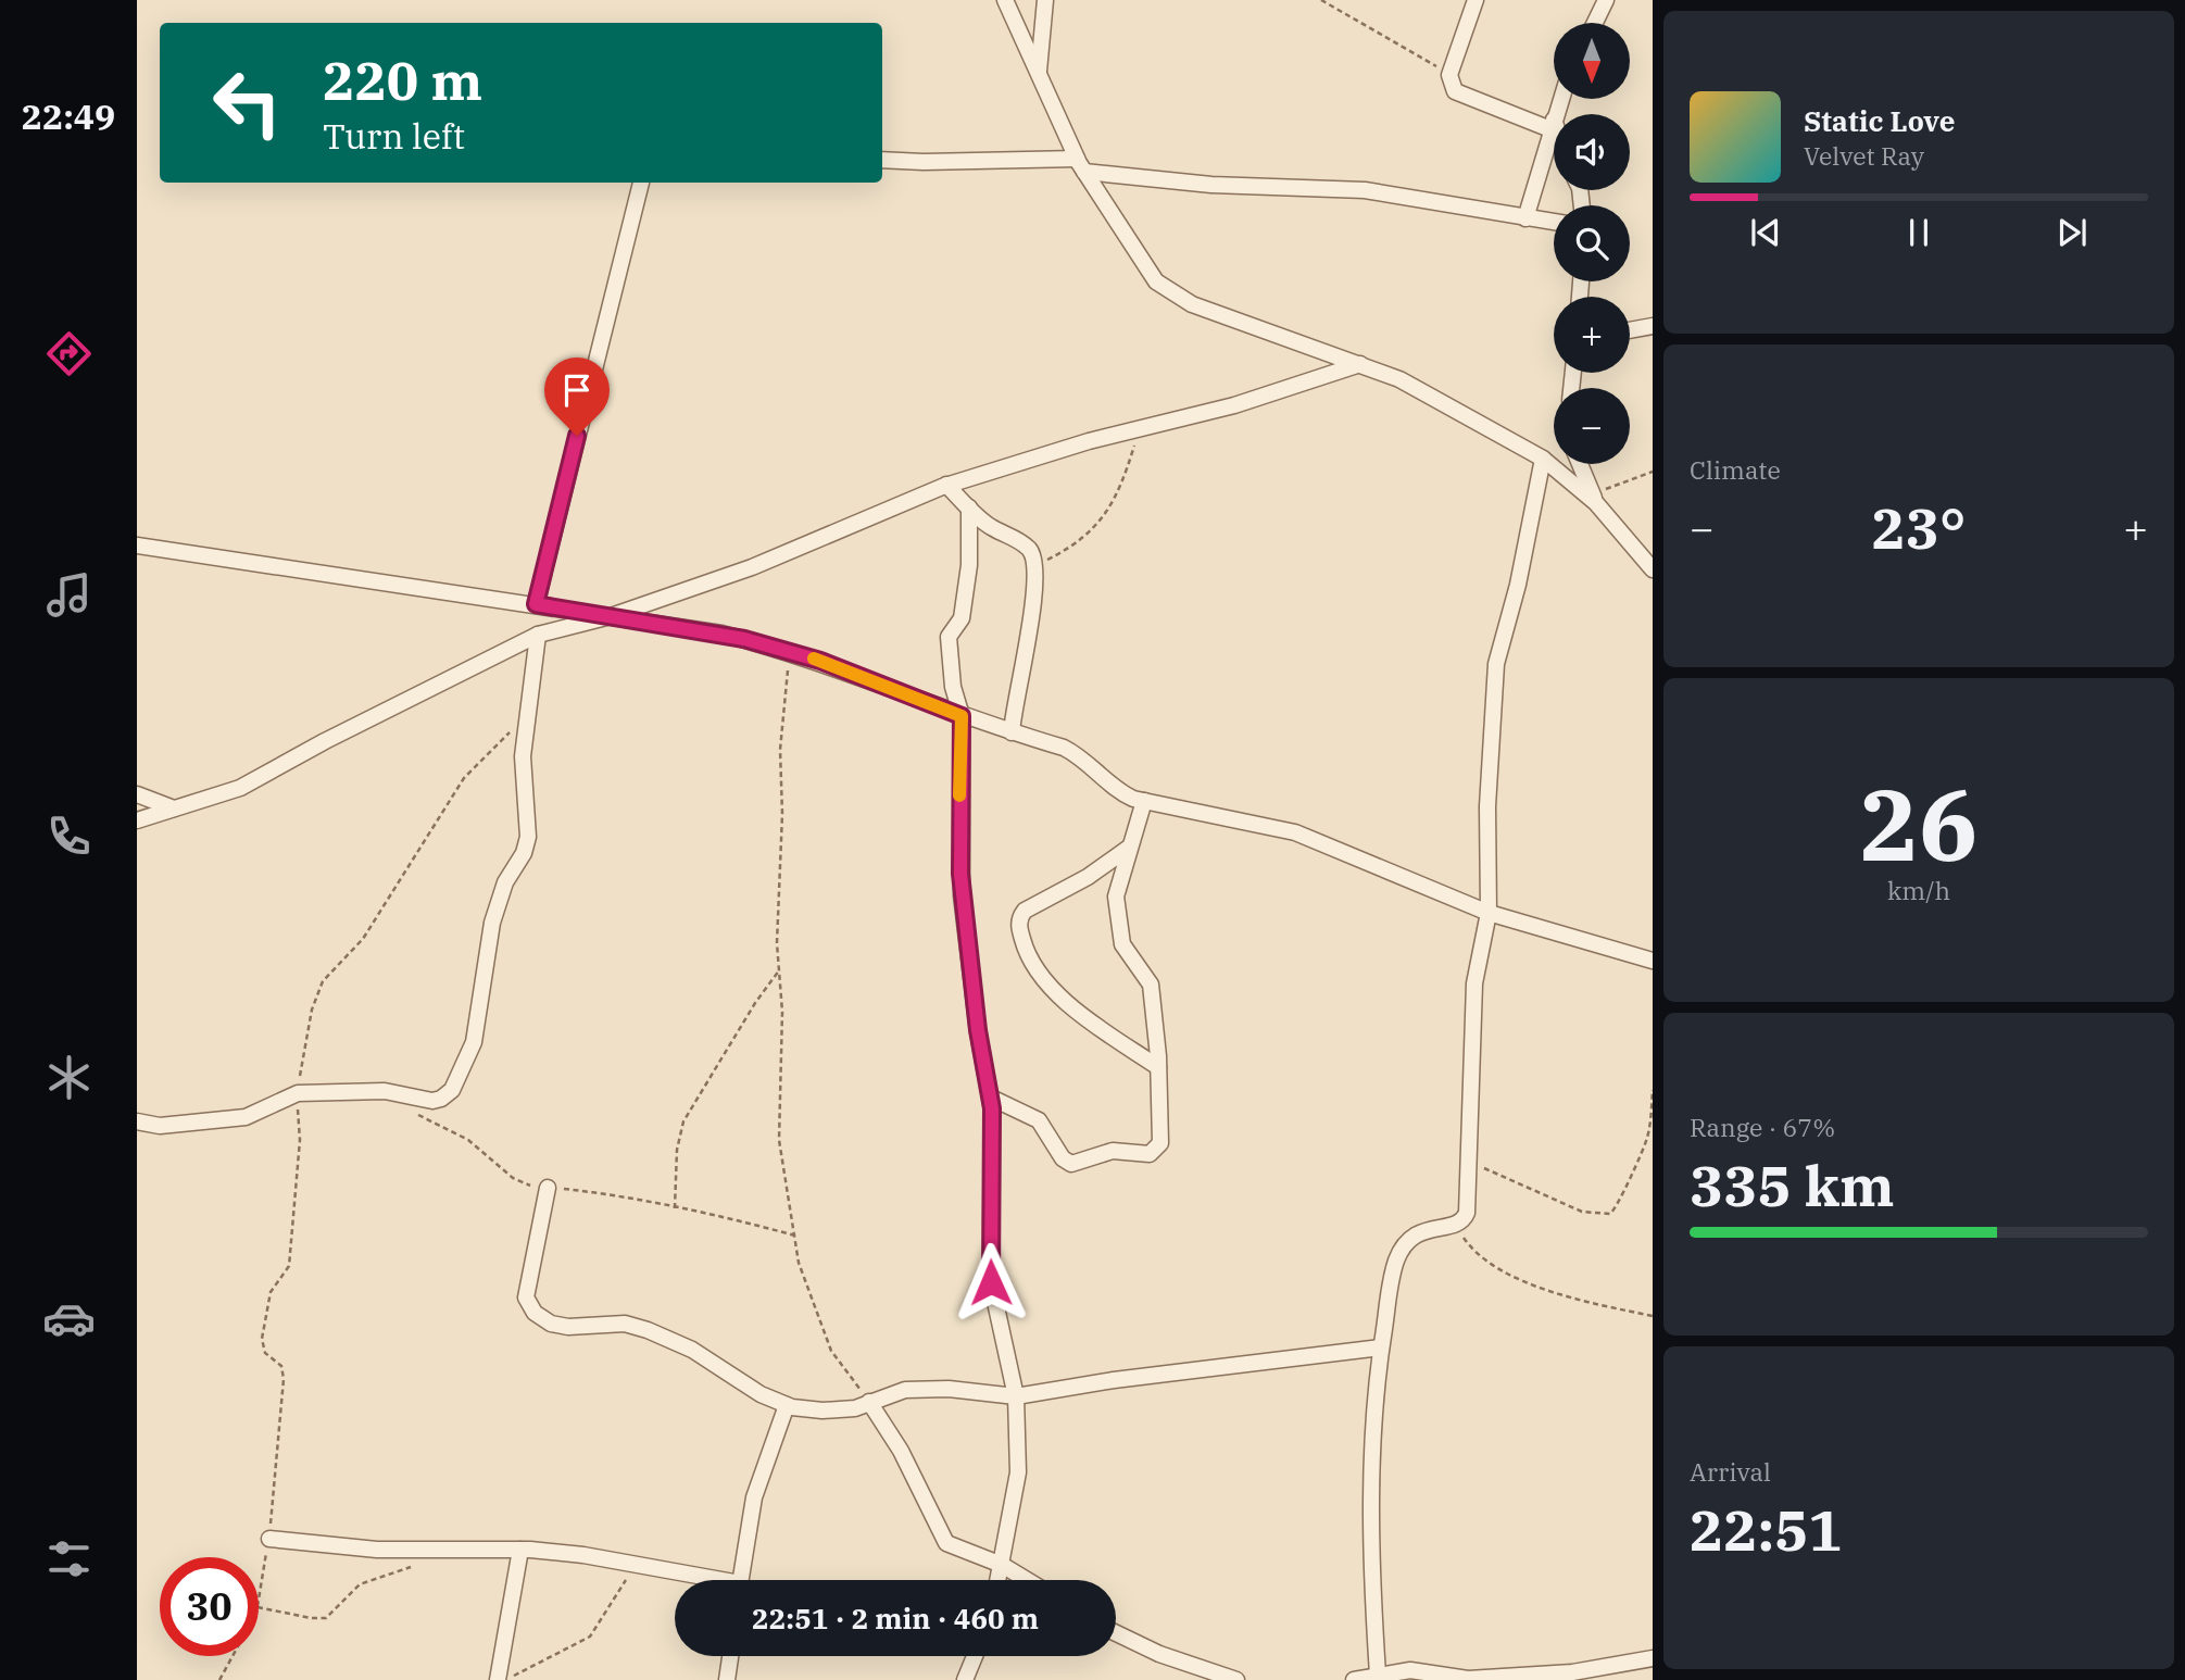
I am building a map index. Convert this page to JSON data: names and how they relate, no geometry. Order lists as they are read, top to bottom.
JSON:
{
  "north": "bottom",
  "page": {
    "tabs": "22:49",
    "map_buttons": ["+", "−"],
    "turn": ["220 m", "Turn left"],
    "song": ["Static Love", "Velvet Ray"],
    "tile": [
      "Climate",
      ["26", "km/h"],
      ["Range · 67%", "335 km"],
      ["Arrival", "22:51"]
    ],
    "heat": ["−", "23°", "+"],
    "limit": "30",
    "trip": "22:51 · 2 min · 460 m"
  }
}
